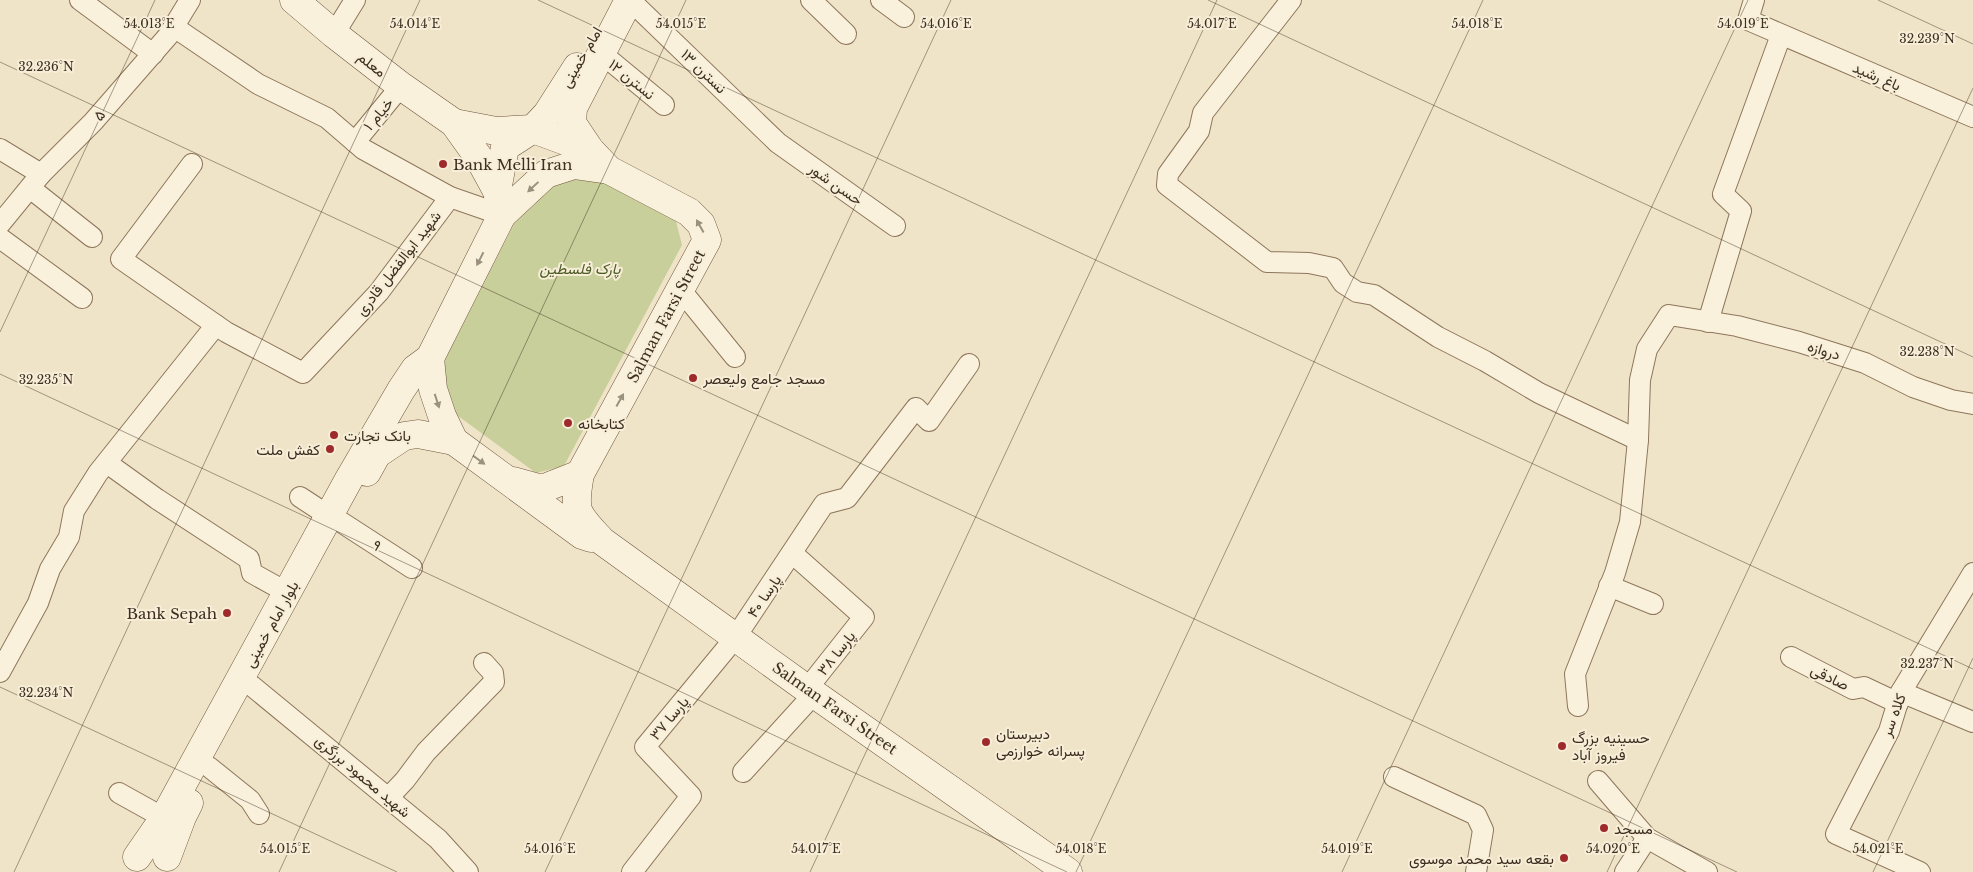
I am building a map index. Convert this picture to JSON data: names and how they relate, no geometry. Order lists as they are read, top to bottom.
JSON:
{
  "streets": {
    "main road": [
      "امام خمینی",
      "معلم",
      "Salman Farsi Street",
      "بلوار امام خمینی"
    ],
    "street": [
      "نسترن ۱۳",
      "باغ رشید",
      "نسترن ۱۲",
      "خیام ۱",
      "۵",
      "حسن شور",
      "شهید ابوالفضل قادری",
      "دروازه",
      "۹",
      "پارسا ۴۰",
      "پارسا ۳۸",
      "صادقی",
      "کلاه سر",
      "پارسا ۳۷",
      "شهید محمود برزگری"
    ]
  },
  "crossings": [
    ["امام خمینی", "نسترن ۱۳"],
    ["امام خمینی", "نسترن ۱۲"],
    ["معلم", "خیام ۱"],
    ["نسترن ۱۳", "حسن شور"],
    ["Salman Farsi Street", "پارسا ۴۰"],
    ["Salman Farsi Street", "پارسا ۳۸"],
    ["Salman Farsi Street", "پارسا ۳۷"],
    ["۹", "بلوار امام خمینی"],
    ["پارسا ۴۰", "پارسا ۳۸"],
    ["پارسا ۴۰", "پارسا ۳۷"],
    ["بلوار امام خمینی", "شهید محمود برزگری"],
    ["صادقی", "کلاه سر"]
  ],
  "parks": ["پارک فلسطین"],
  "places": [
    "Bank Melli Iran",
    "مسجد جامع ولیعصر",
    "کتابخانه",
    "بانک تجارت",
    "کفش ملت",
    "Bank Sepah",
    "دبیرستان پسرانه خوارزمی",
    "حسینیه بزرگ فیروز آباد",
    "مسجد",
    "بقعه سید محمد موسوی"
  ],
  "coordinates": [
    "54.013°E",
    "54.014°E",
    "54.015°E",
    "54.016°E",
    "54.017°E",
    "54.018°E",
    "54.019°E",
    "32.239°N",
    "32.236°N",
    "32.238°N",
    "32.235°N",
    "32.237°N",
    "32.234°N",
    "54.020°E",
    "54.021°E"
  ]
}
